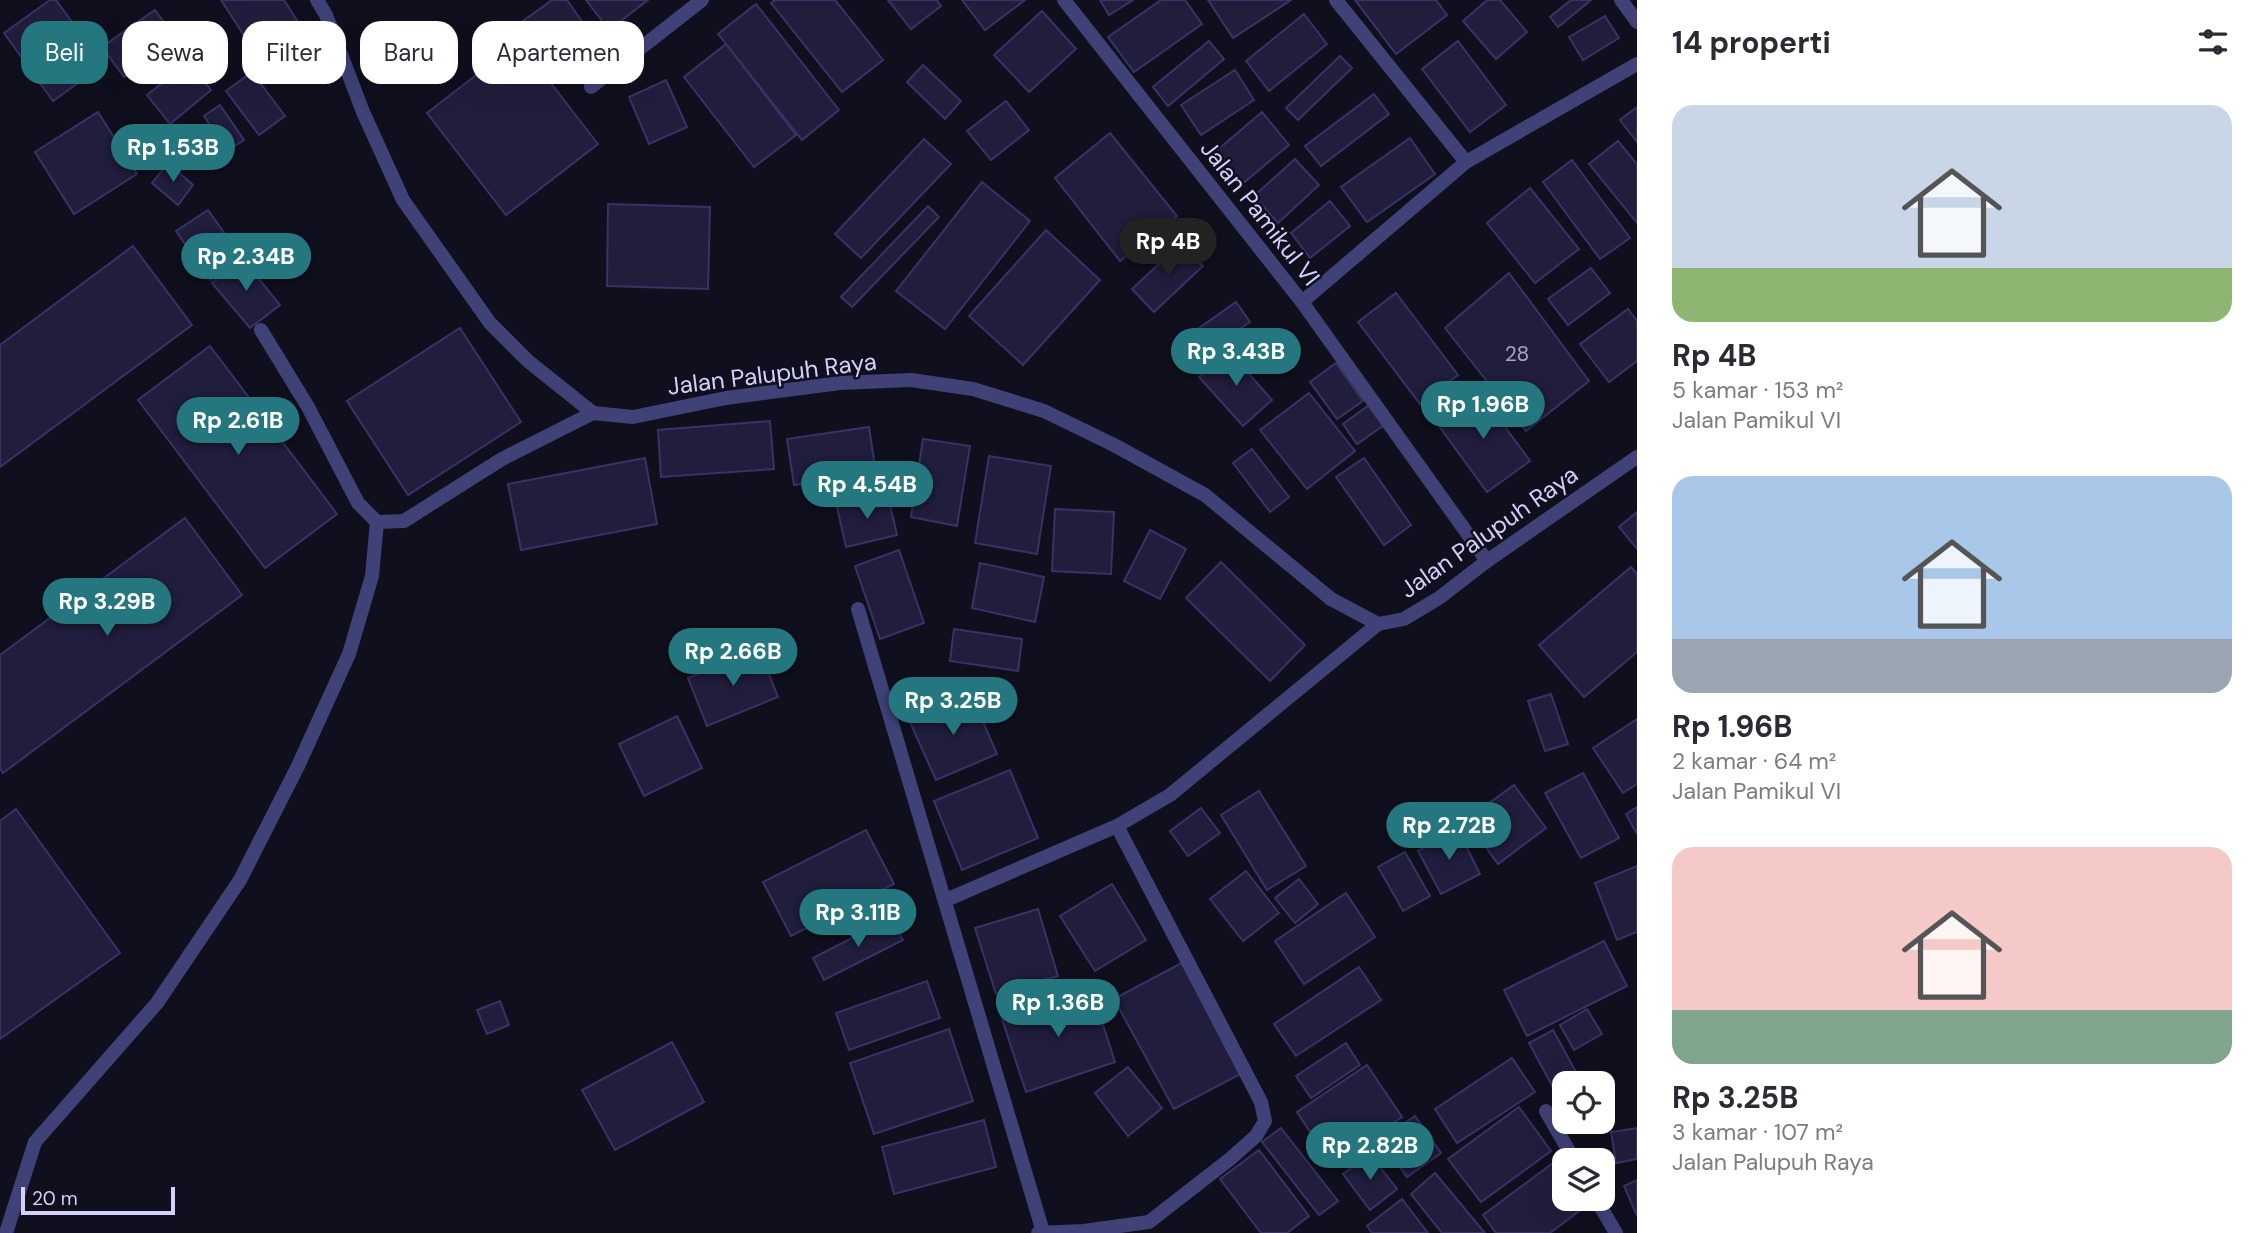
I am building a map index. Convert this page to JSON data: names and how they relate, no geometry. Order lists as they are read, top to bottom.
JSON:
{
  "streets": {
    "street": ["Jalan Pamikul VI", "Jalan Palupuh Raya"]
  },
  "crossings": [
    ["Jalan Pamikul VI", "Jalan Palupuh Raya"]
  ],
  "house_numbers": ["28"],
  "scale_bar": "20 m",
  "page": {
    "heading": "14 properti",
    "chip": [
      "Beli",
      "Sewa",
      "Filter",
      "Baru",
      "Apartemen"
    ],
    "list": [
      {
        "name": "Rp 4B",
        "note": "5 kamar · 153 m² · Jalan Pamikul VI"
      },
      {
        "name": "Rp 1.96B",
        "note": "2 kamar · 64 m² · Jalan Pamikul VI"
      },
      {
        "name": "Rp 3.25B",
        "note": "3 kamar · 107 m² · Jalan Palupuh Raya"
      }
    ],
    "price": [
      "Rp 1.53B",
      "Rp 4B",
      "Rp 2.34B",
      "Rp 3.43B",
      "Rp 1.96B",
      "Rp 2.61B",
      "Rp 4.54B",
      "Rp 3.29B",
      "Rp 2.66B",
      "Rp 3.25B",
      "Rp 2.72B",
      "Rp 3.11B",
      "Rp 1.36B",
      "Rp 2.82B"
    ],
    "scale": "20 m"
  }
}
